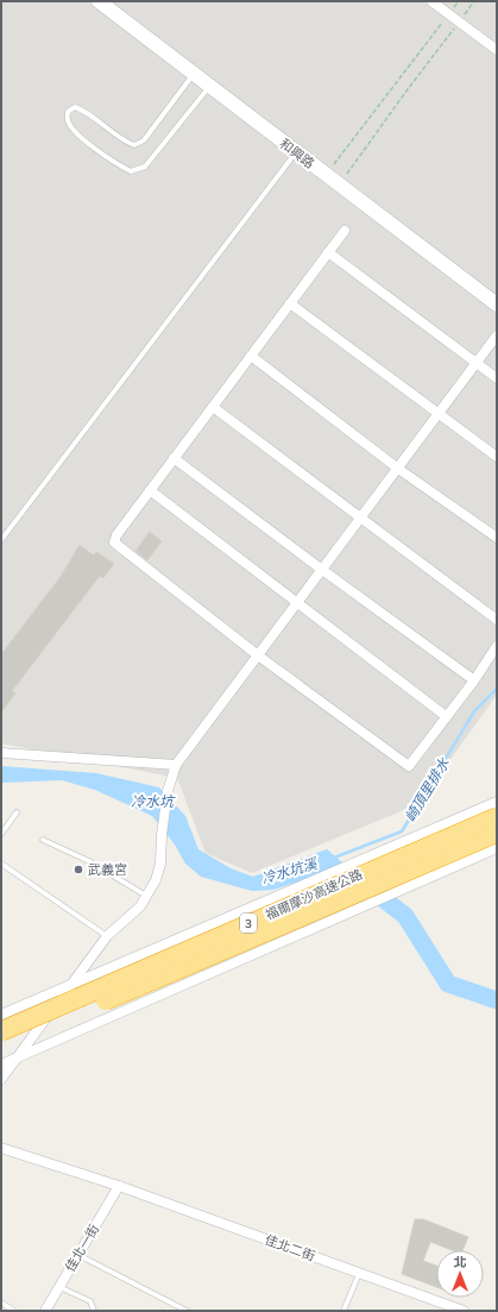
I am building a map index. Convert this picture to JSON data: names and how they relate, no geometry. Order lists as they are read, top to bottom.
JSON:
{
  "streets": {
    "highway": ["福爾摩沙高速公路", "3"],
    "street": ["和興路", "佳北一街", "佳北二街"]
  },
  "crossings": [
    ["佳北一街", "佳北二街"]
  ],
  "water": ["崎頂里排水", "冷水坑", "冷水坑溪"],
  "places": ["武義宮"],
  "north": "top"
}
